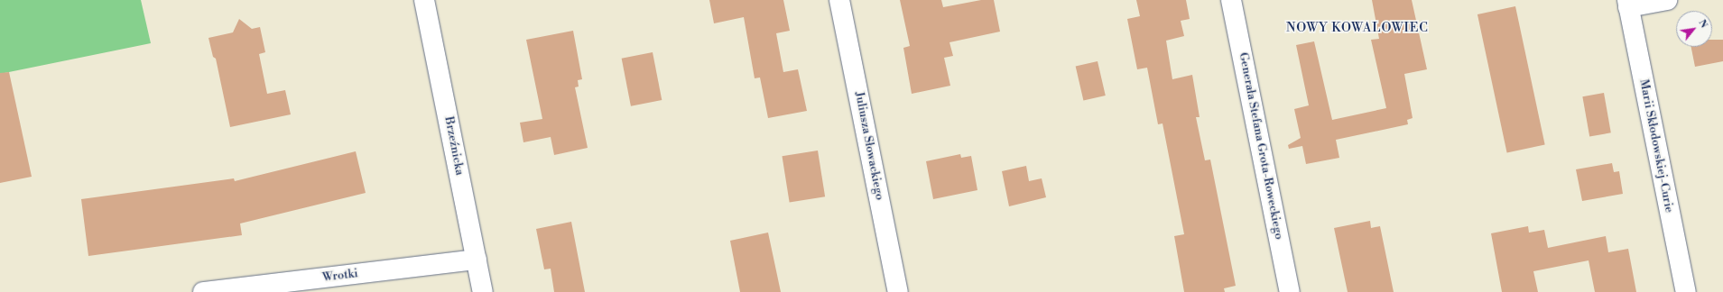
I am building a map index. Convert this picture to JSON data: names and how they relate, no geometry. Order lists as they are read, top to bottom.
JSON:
{
  "streets": {
    "street": [
      "Brzeźnicka",
      "Juliusza Słowackiego",
      "Generała Stefana Grota-Roweckiego",
      "Marii Skłodowskiej-Curie",
      "Wrotki"
    ]
  },
  "crossings": [
    ["Brzeźnicka", "Wrotki"]
  ],
  "districts": ["NOWY KOWALOWIEC"],
  "north": "top right"
}
